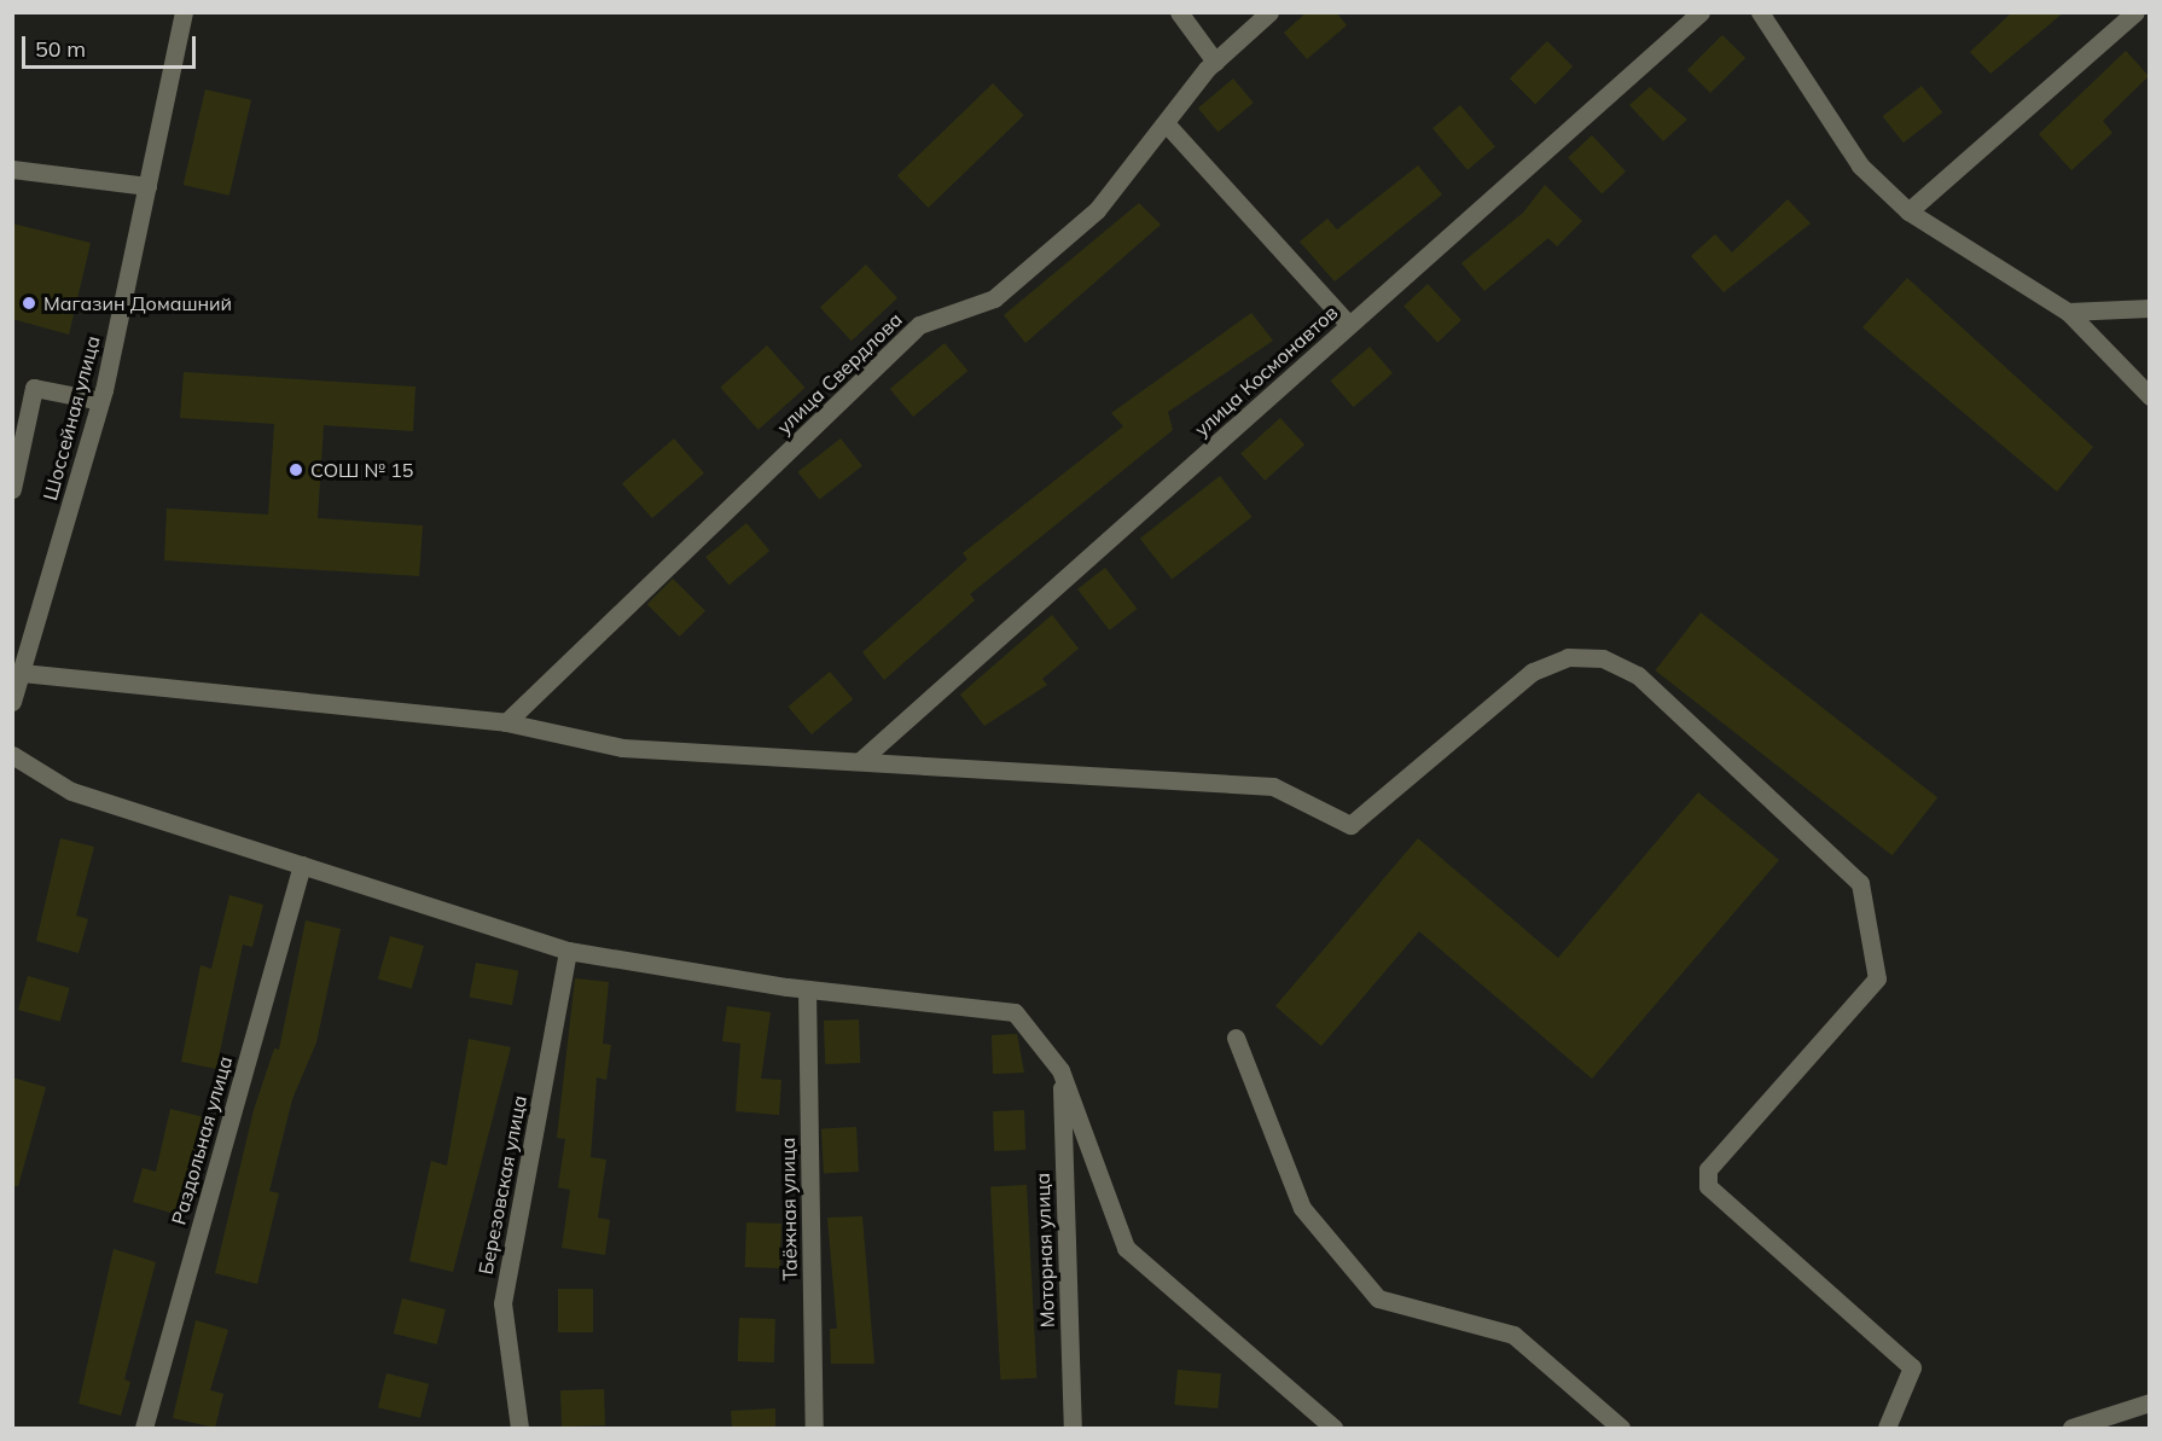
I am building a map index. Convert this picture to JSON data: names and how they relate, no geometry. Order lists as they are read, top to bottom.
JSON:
{
  "streets": {
    "street": [
      "улица Космонавтов",
      "улица Свердлова",
      "Шоссейная улица",
      "Раздольная улица",
      "Березовская улица",
      "Таёжная улица",
      "Моторная улица"
    ]
  },
  "places": ["Магазин Домашний", "СОШ № 15"],
  "scale_bar": "50 m"
}
